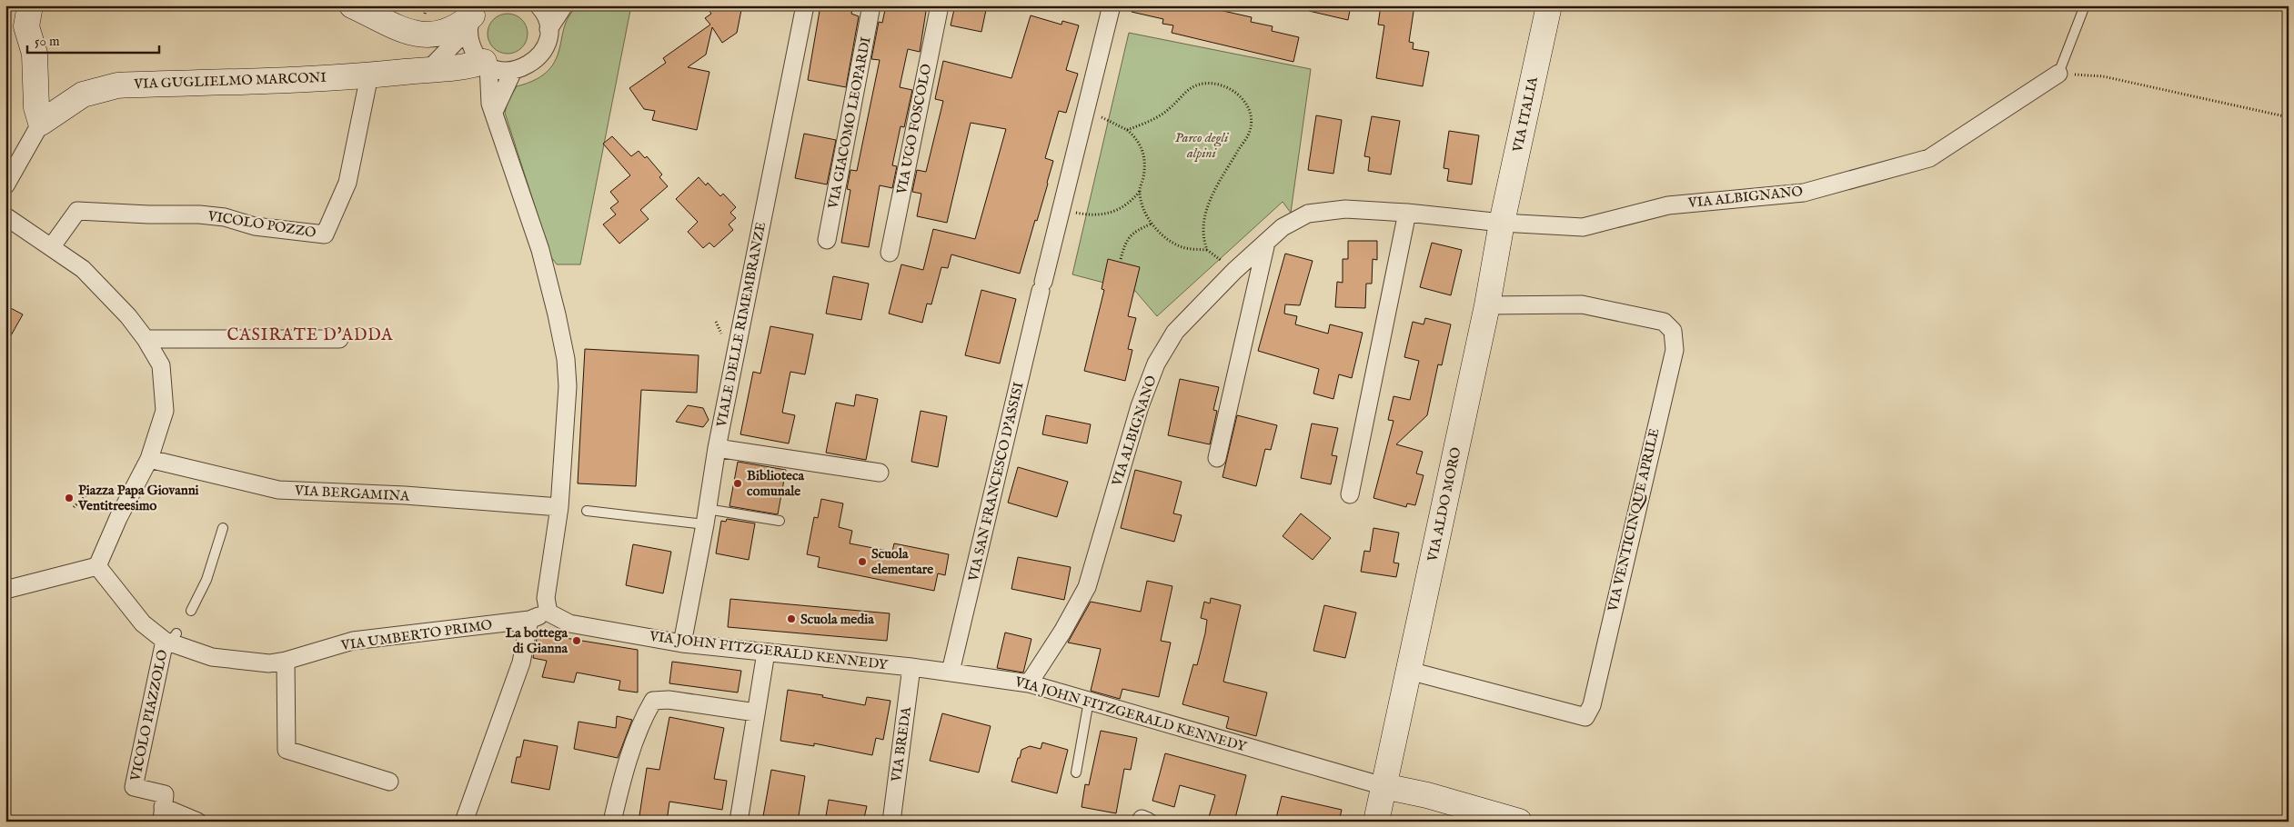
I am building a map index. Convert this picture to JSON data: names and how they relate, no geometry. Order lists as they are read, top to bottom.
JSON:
{
  "streets": {
    "street": [
      "VIA GUGLIELMO MARCONI",
      "VIA ITALIA",
      "VIA GIACOMO LEOPARDI",
      "VIA UGO FOSCOLO",
      "VIA ALBIGNANO",
      "VICOLO POZZO",
      "VIALE DELLE RIMEMBRANZE",
      "VIA SAN FRANCESCO D'ASSISI",
      "VIA BERGAMINA",
      "VIA ALDO MORO",
      "VIA VENTICINQUE APRILE",
      "VIA UMBERTO PRIMO",
      "VIA JOHN FITZGERALD KENNEDY",
      "VICOLO PIAZZOLO",
      "VIA BREDA"
    ]
  },
  "crossings": [
    ["VIA GUGLIELMO MARCONI", "VICOLO POZZO"],
    ["VIA ITALIA", "VIA ALBIGNANO"],
    ["VIA ITALIA", "VIA ALDO MORO"],
    ["VIA ALBIGNANO", "VIA ALDO MORO"],
    ["VIA ALBIGNANO", "VIA JOHN FITZGERALD KENNEDY"],
    ["VIALE DELLE RIMEMBRANZE", "VIA JOHN FITZGERALD KENNEDY"],
    ["VIA SAN FRANCESCO D'ASSISI", "VIA JOHN FITZGERALD KENNEDY"],
    ["VIA ALDO MORO", "VIA VENTICINQUE APRILE"],
    ["VIA ALDO MORO", "VIA JOHN FITZGERALD KENNEDY"],
    ["VIA UMBERTO PRIMO", "VIA JOHN FITZGERALD KENNEDY"],
    ["VIA UMBERTO PRIMO", "VICOLO PIAZZOLO"],
    ["VIA JOHN FITZGERALD KENNEDY", "VIA BREDA"]
  ],
  "districts": ["CASIRATE D'ADDA"],
  "parks": ["Parco degli alpini"],
  "places": [
    "Biblioteca comunale",
    "Piazza Papa Giovanni Ventitreesimo",
    "Scuola elementare",
    "Scuola media",
    "La bottega di Gianna"
  ],
  "scale_bar": "50 m"
}
